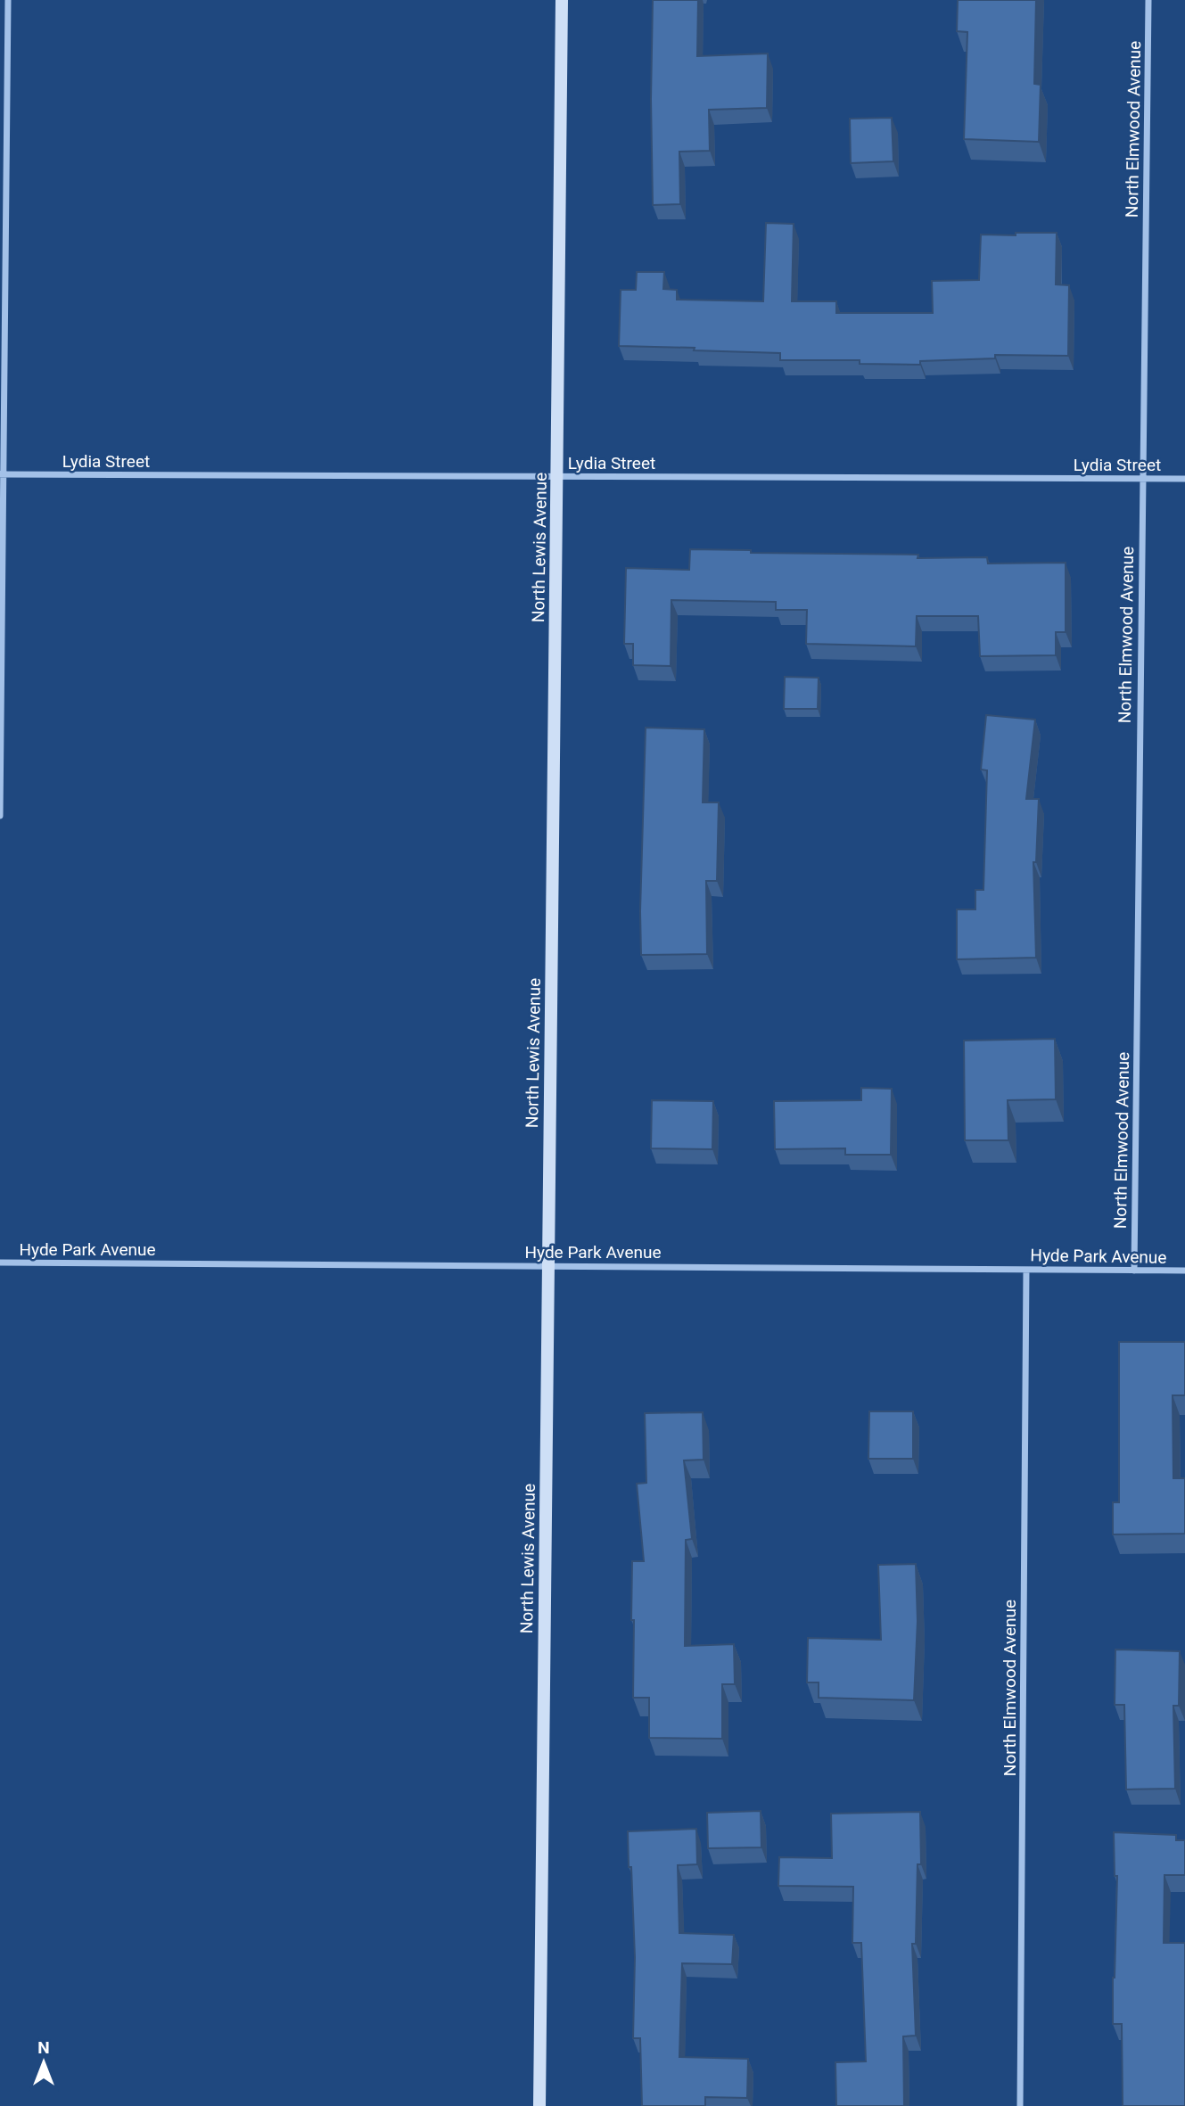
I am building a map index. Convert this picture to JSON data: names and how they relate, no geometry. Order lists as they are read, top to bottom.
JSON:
{
  "streets": {
    "main road": ["North Lewis Avenue"],
    "street": ["North Elmwood Avenue", "Lydia Street", "Hyde Park Avenue"]
  },
  "crossings": [
    ["North Elmwood Avenue", "Lydia Street"],
    ["North Elmwood Avenue", "Hyde Park Avenue"],
    ["Lydia Street", "North Lewis Avenue"],
    ["North Lewis Avenue", "Hyde Park Avenue"]
  ],
  "north": "top"
}
